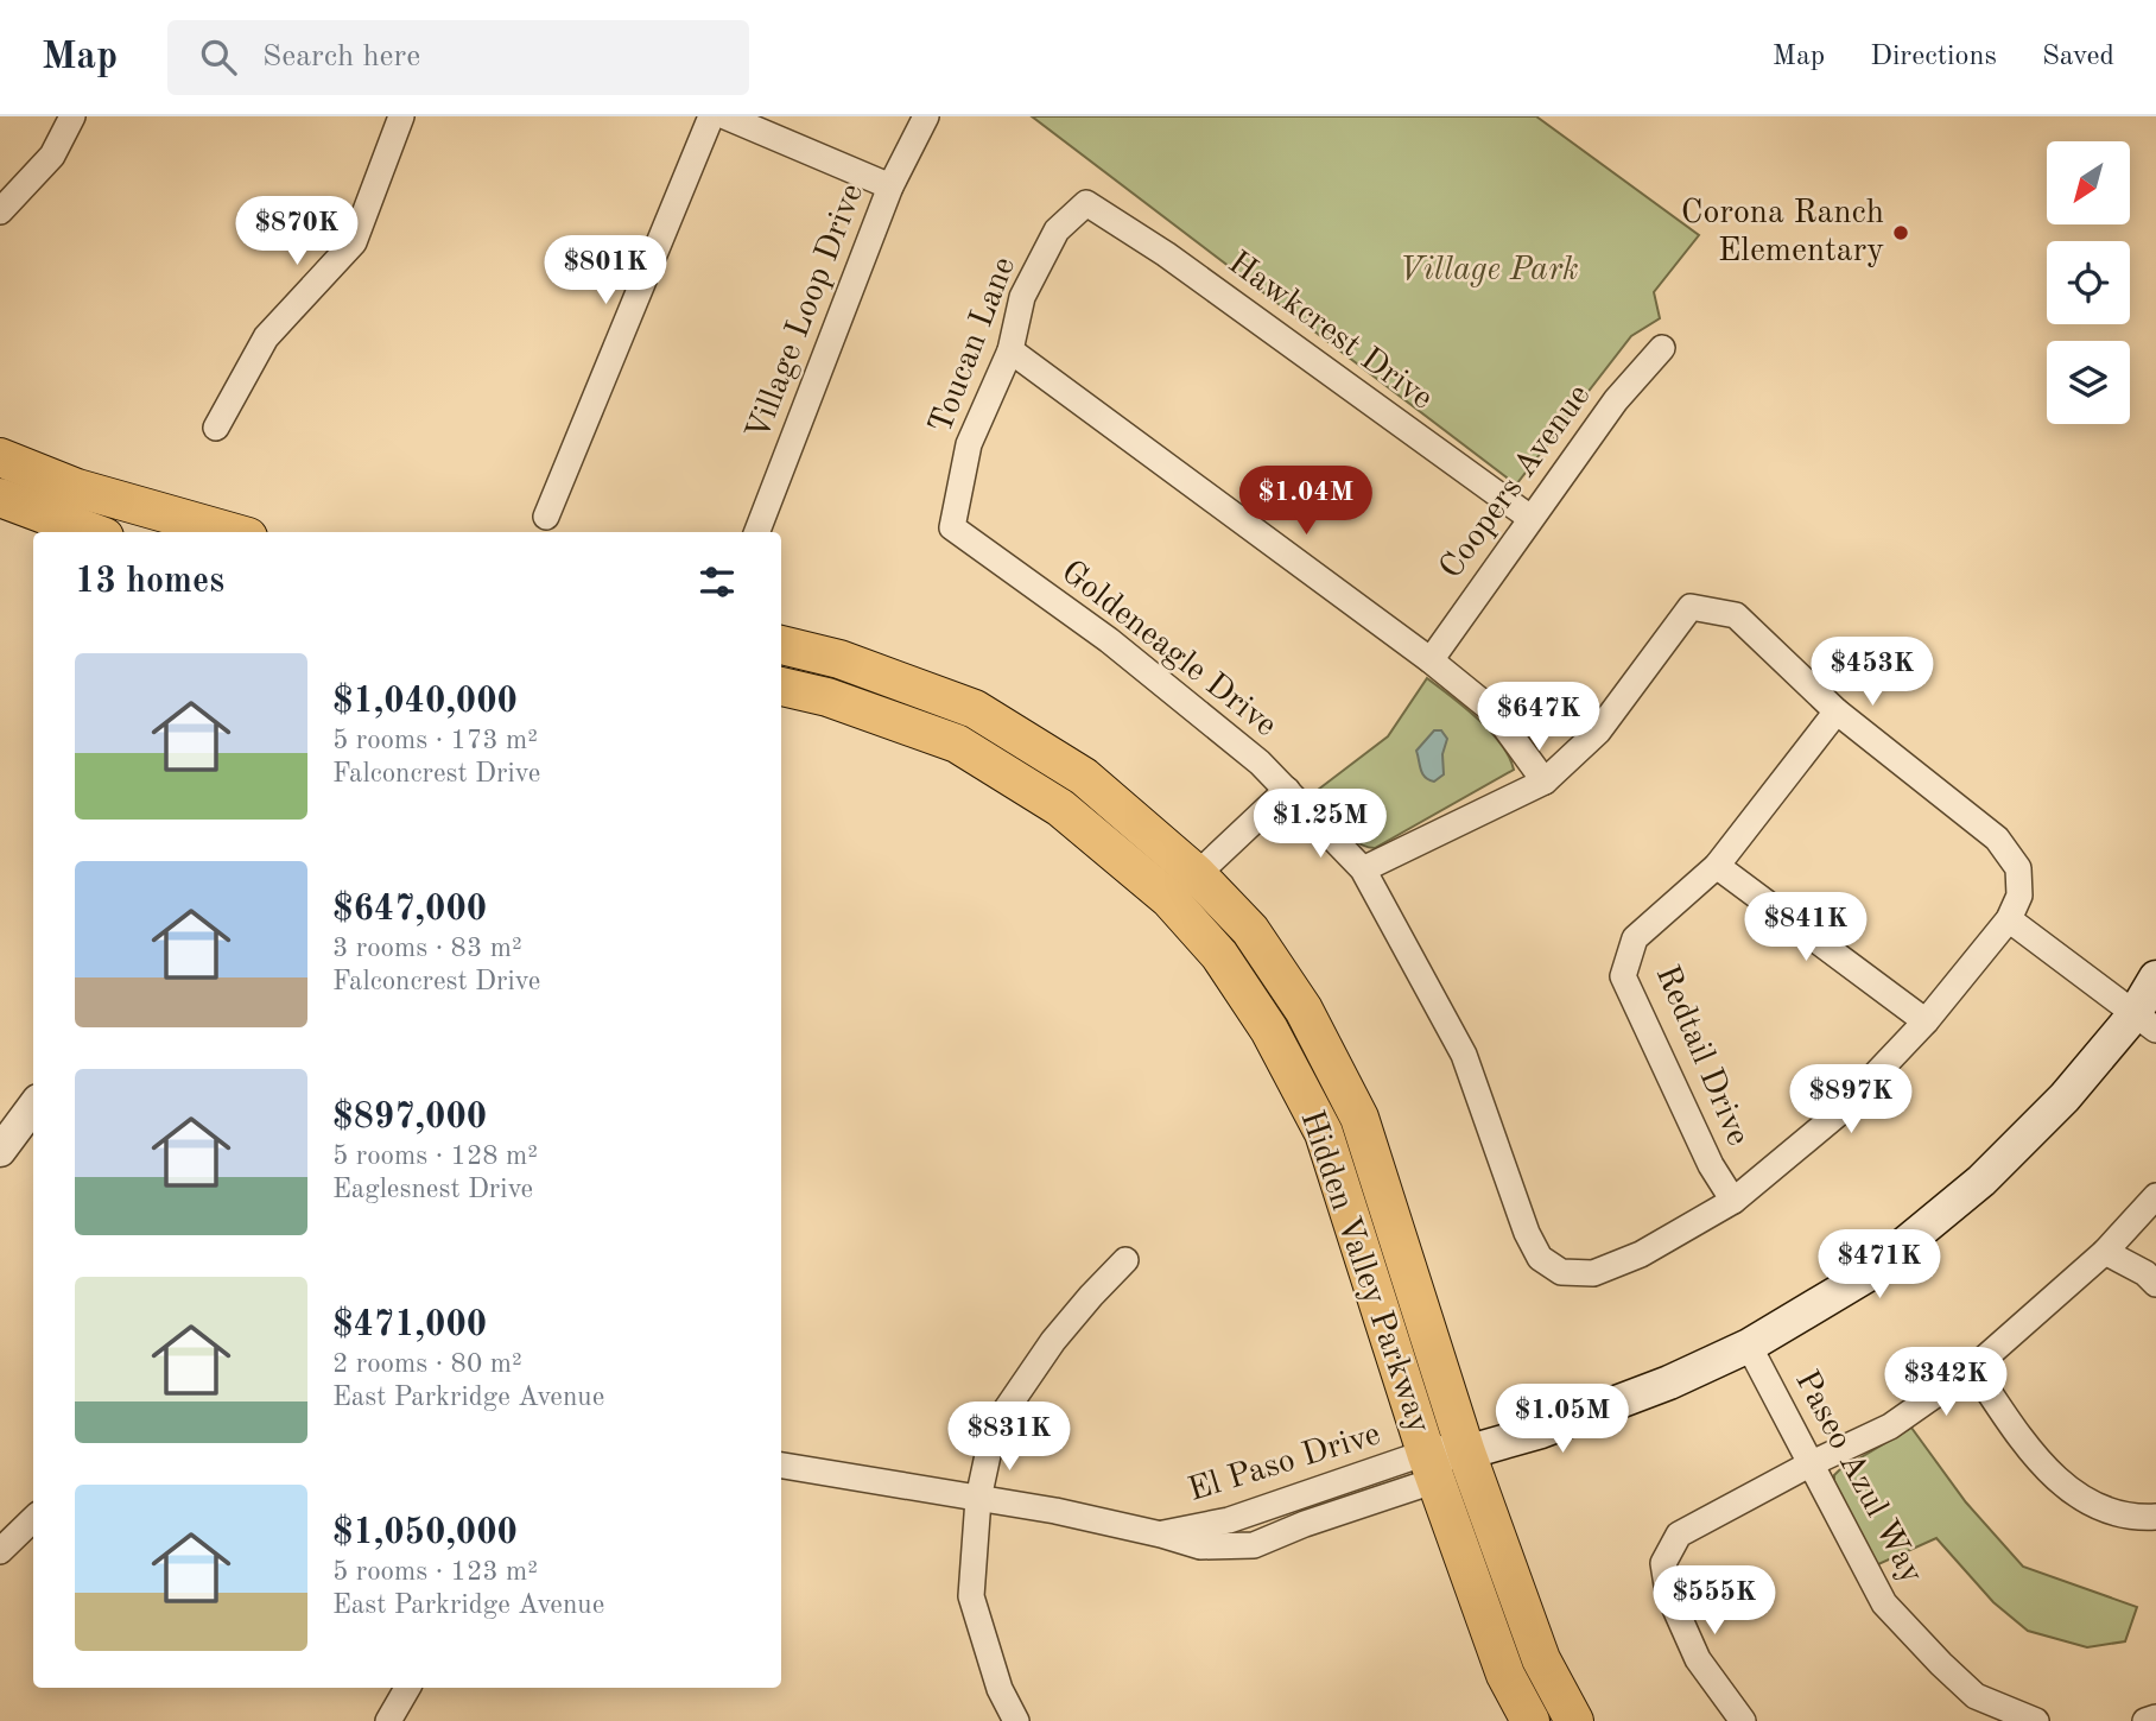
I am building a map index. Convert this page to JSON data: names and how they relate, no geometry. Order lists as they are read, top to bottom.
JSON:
{
  "streets": {
    "main road": ["Hidden Valley Parkway"],
    "street": [
      "Village Loop Drive",
      "Hawkcrest Drive",
      "Toucan Lane",
      "Coopers Avenue",
      "Goldeneagle Drive",
      "Redtail Drive",
      "El Paso Drive",
      "Paseo Azul Way"
    ]
  },
  "crossings": [
    ["Hawkcrest Drive", "Toucan Lane"],
    ["Hawkcrest Drive", "Coopers Avenue"],
    ["Toucan Lane", "Goldeneagle Drive"],
    ["Goldeneagle Drive", "Redtail Drive"],
    ["Hidden Valley Parkway", "El Paso Drive"]
  ],
  "parks": ["Village Park"],
  "places": ["Corona Ranch Elementary"],
  "north": "bottom left",
  "page": {
    "header": "Map",
    "search": "Search here",
    "nav": ["Map", "Directions", "Saved"],
    "price": [
      "$870K",
      "$801K",
      "$1.04M",
      "$453K",
      "$647K",
      "$1.25M",
      "$841K",
      "$897K",
      "$471K",
      "$342K",
      "$1.05M",
      "$831K",
      "$555K"
    ],
    "heading": "13 homes",
    "list": [
      {
        "name": "$1,040,000",
        "note": "5 rooms · 173 m² · Falconcrest Drive"
      },
      {
        "name": "$647,000",
        "note": "3 rooms · 83 m² · Falconcrest Drive"
      },
      {
        "name": "$897,000",
        "note": "5 rooms · 128 m² · Eaglesnest Drive"
      },
      {
        "name": "$471,000",
        "note": "2 rooms · 80 m² · East Parkridge Avenue"
      },
      {
        "name": "$1,050,000",
        "note": "5 rooms · 123 m² · East Parkridge Avenue"
      }
    ]
  }
}
